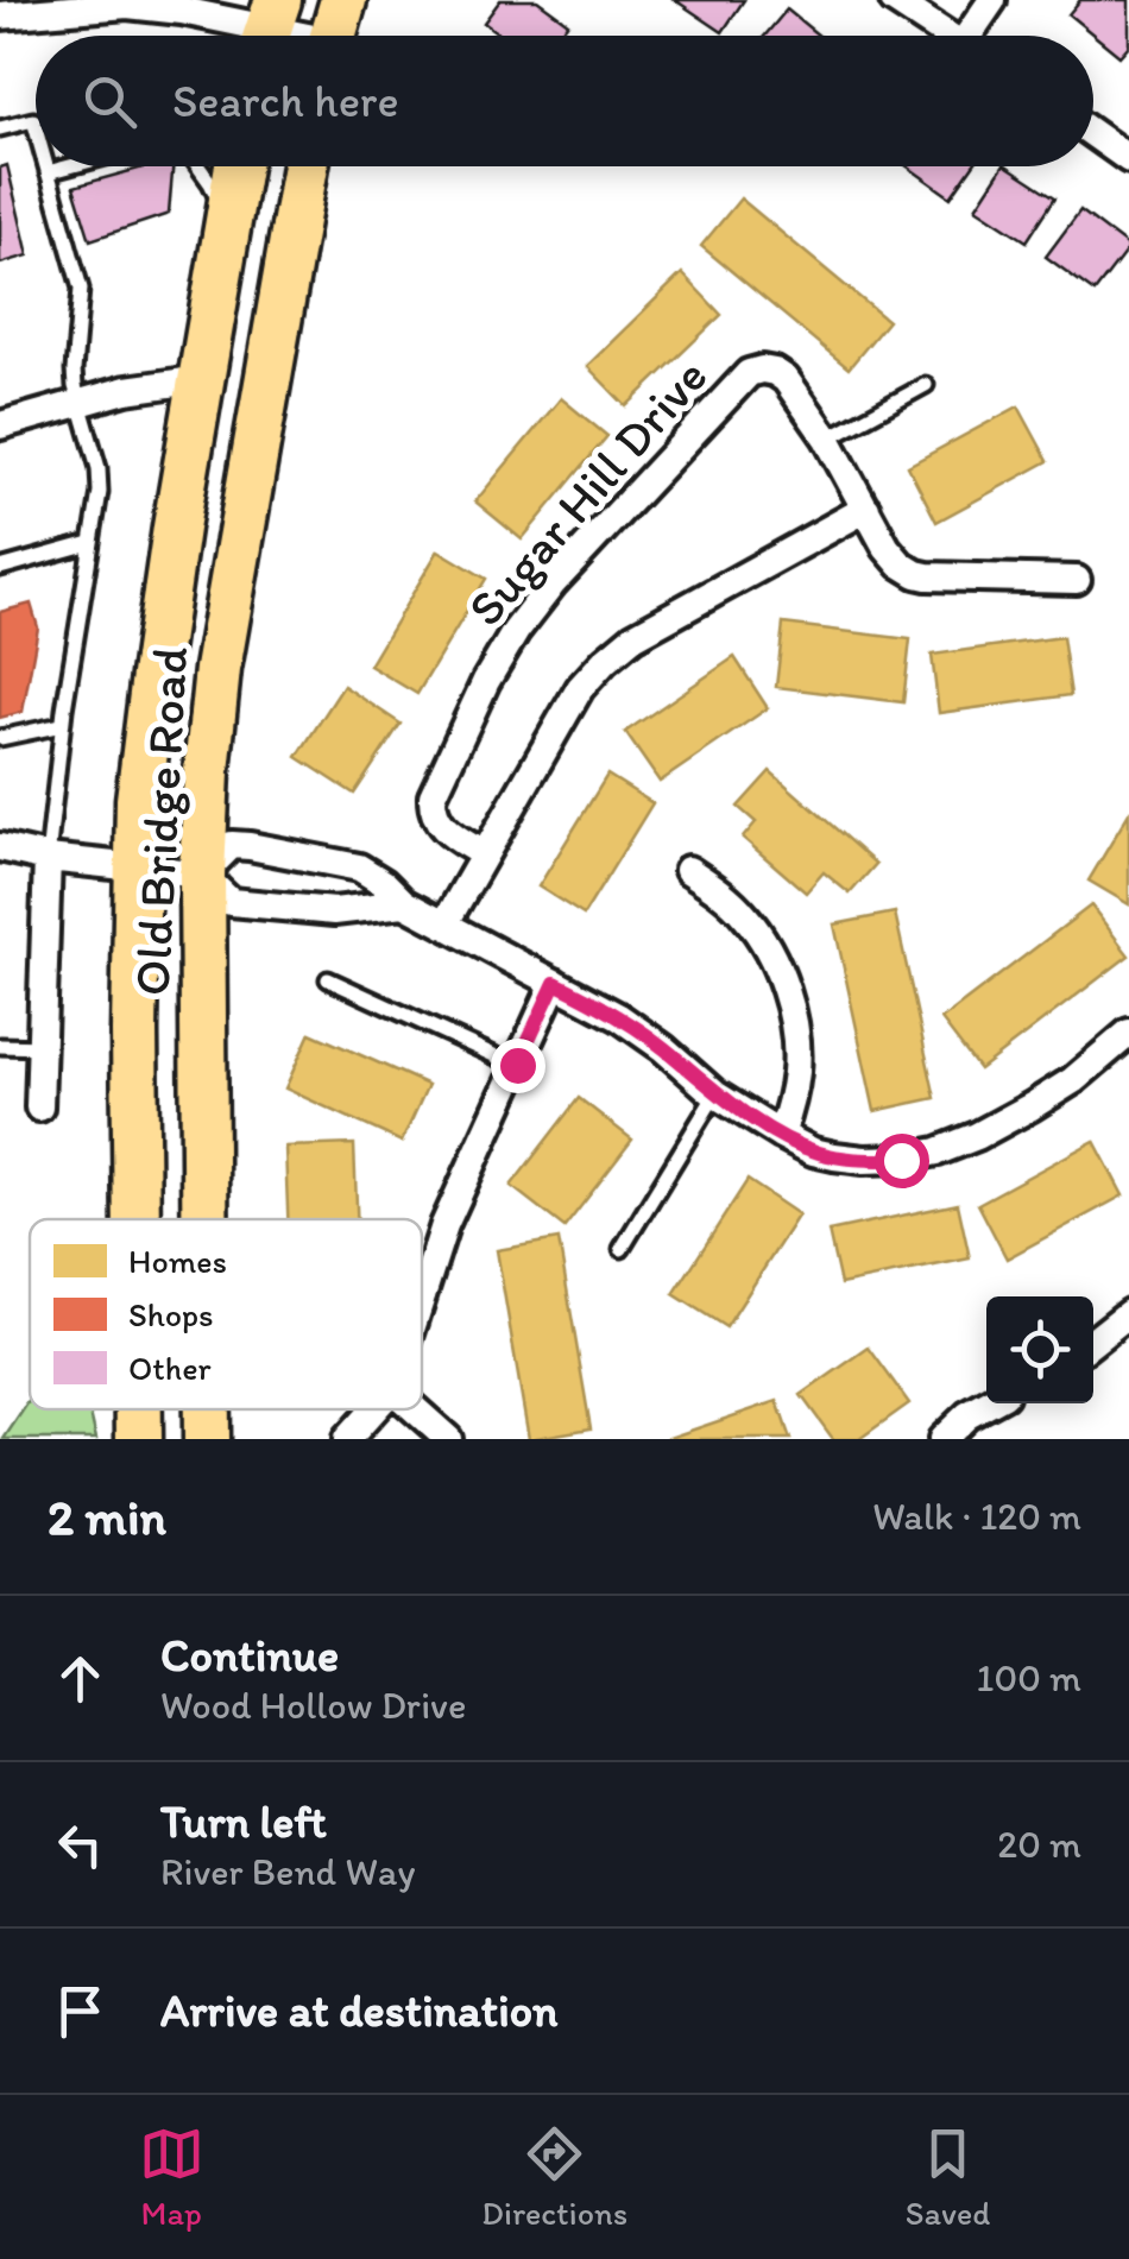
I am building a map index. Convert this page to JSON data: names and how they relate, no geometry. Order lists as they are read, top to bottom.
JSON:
{
  "streets": {
    "main road": ["Old Bridge Road"],
    "street": ["Sugar Hill Drive"]
  },
  "legend": ["Homes", "Shops", "Other"],
  "page": {
    "search": "Search here",
    "heading": ["2 min", "Walk · 120 m"],
    "list": [
      ["Continue", "Wood Hollow Drive", "100 m"],
      ["Turn left", "River Bend Way", "20 m"],
      "Arrive at destination"
    ],
    "nav": ["Map", "Directions", "Saved"]
  }
}
